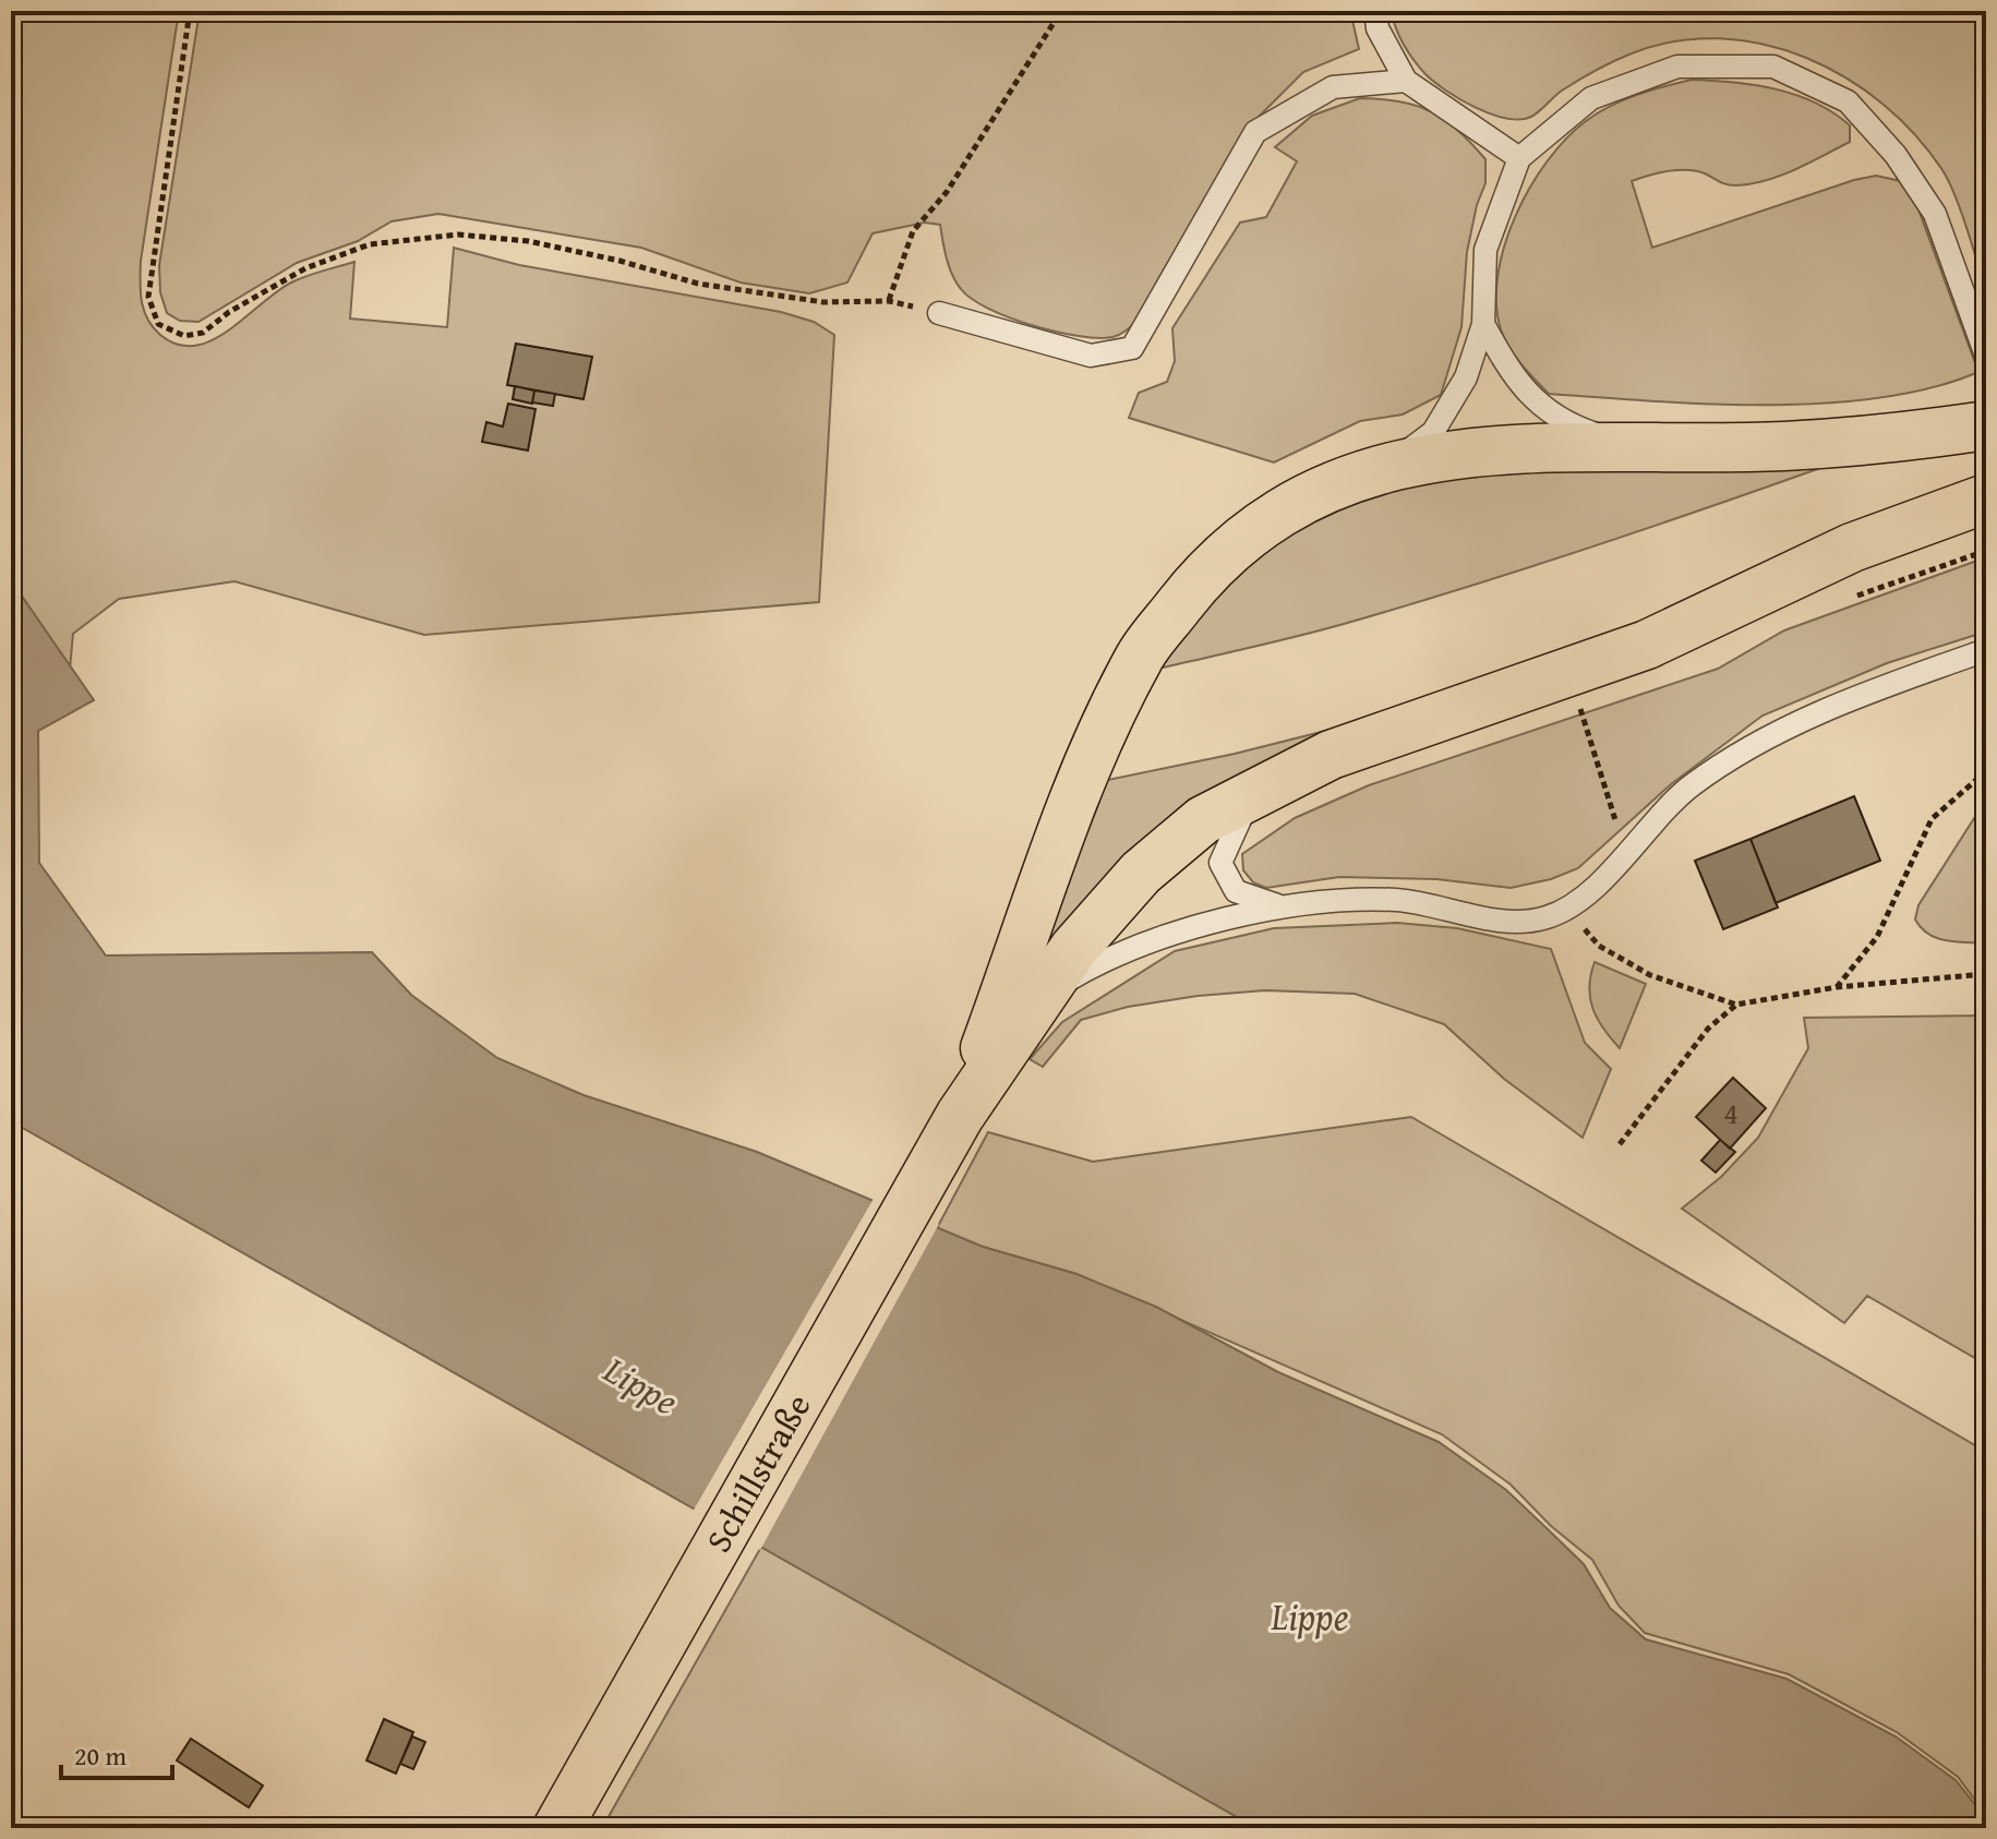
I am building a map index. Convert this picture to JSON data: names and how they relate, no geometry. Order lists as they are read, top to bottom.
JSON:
{
  "streets": {
    "main road": ["Schillstraße"]
  },
  "water": ["Lippe"],
  "house_numbers": ["4"],
  "scale_bar": "20 m"
}
